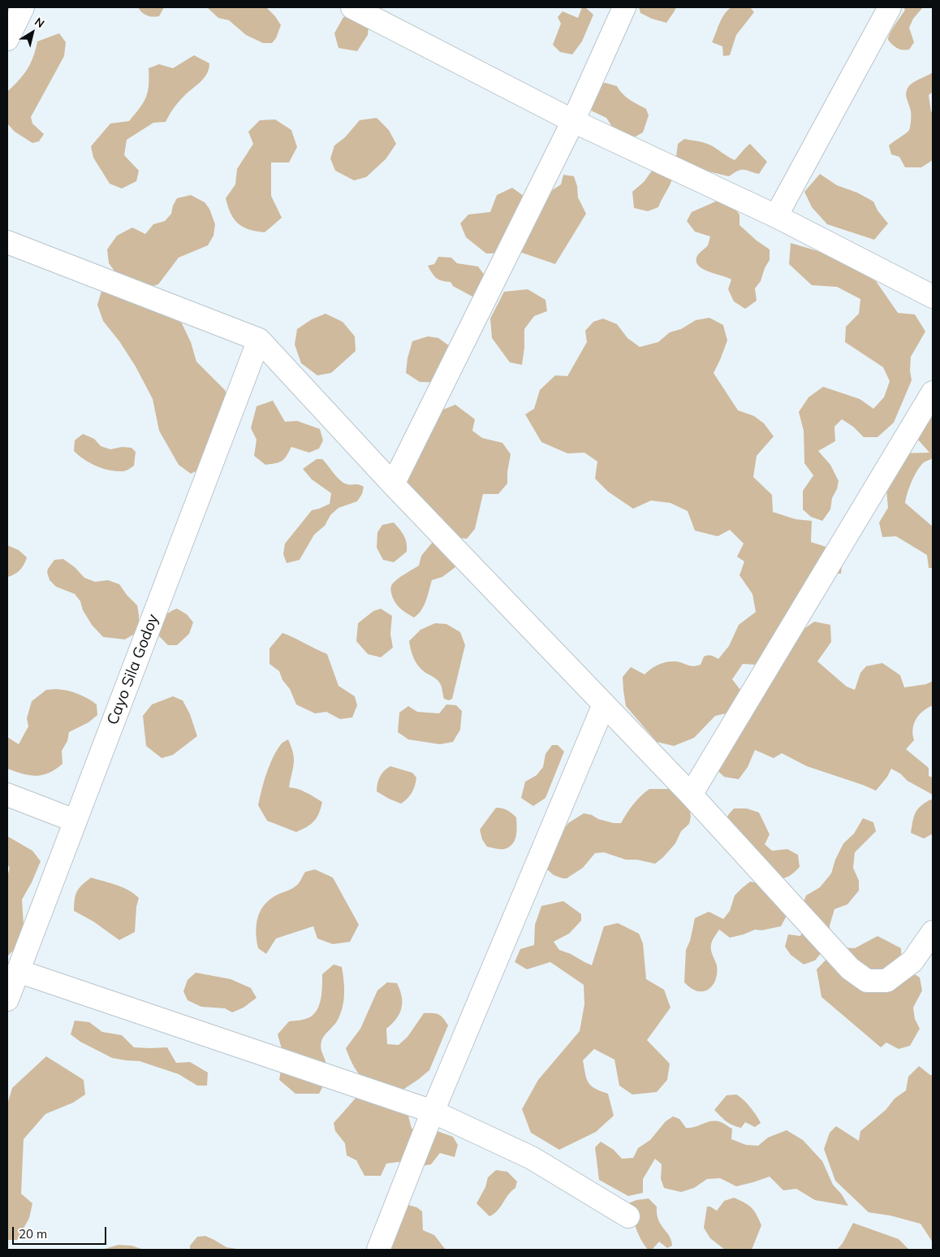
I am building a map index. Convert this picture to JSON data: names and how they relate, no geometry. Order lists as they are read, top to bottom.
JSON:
{
  "streets": {
    "street": ["Cayo Sila Godoy"]
  },
  "scale_bar": "20 m",
  "north": "top right"
}
